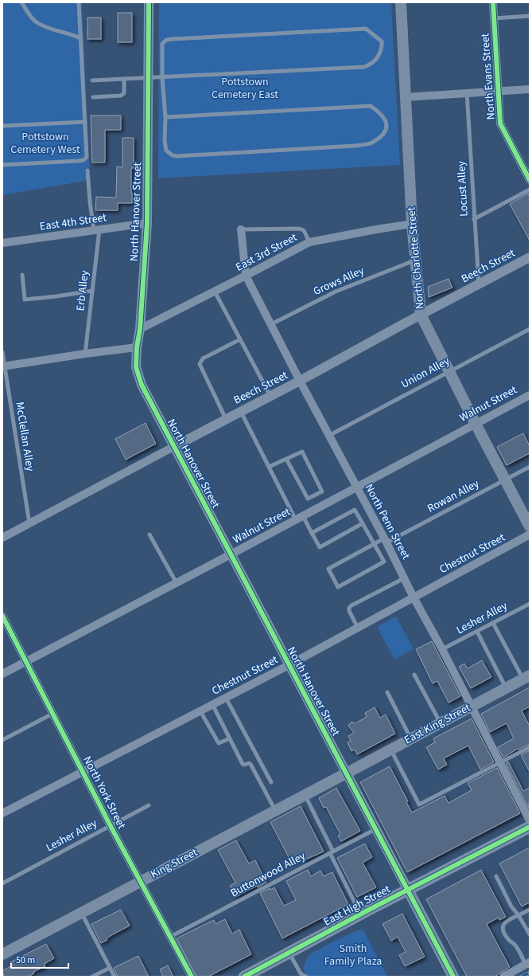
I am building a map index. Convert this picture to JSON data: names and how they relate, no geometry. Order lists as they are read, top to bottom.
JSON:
{
  "streets": {
    "main road": [
      "North Charlotte Street",
      "East King Street",
      "King Street",
      "East High Street"
    ],
    "street": [
      "North Evans Street",
      "North Hanover Street",
      "East 4th Street",
      "East 3rd Street",
      "Beech Street",
      "Walnut Street",
      "North Penn Street",
      "Chestnut Street",
      "North York Street"
    ],
    "lane": [
      "Locust Alley",
      "Grows Alley",
      "Erb Alley",
      "Union Alley",
      "McClellan Alley",
      "Rowan Alley",
      "Lesher Alley",
      "Buttonwood Alley"
    ]
  },
  "crossings": [
    ["Locust Alley", "Beech Street"],
    ["North Hanover Street", "East 4th Street"],
    ["North Hanover Street", "East 3rd Street"],
    ["North Hanover Street", "Beech Street"],
    ["North Hanover Street", "Walnut Street"],
    ["North Hanover Street", "Chestnut Street"],
    ["North Hanover Street", "East King Street"],
    ["North Hanover Street", "King Street"],
    ["North Hanover Street", "Buttonwood Alley"],
    ["North Hanover Street", "East High Street"],
    ["East 4th Street", "Erb Alley"],
    ["East 3rd Street", "North Charlotte Street"],
    ["East 3rd Street", "North Penn Street"],
    ["North Charlotte Street", "Beech Street"],
    ["North Charlotte Street", "Grows Alley"],
    ["North Charlotte Street", "Union Alley"],
    ["North Charlotte Street", "Walnut Street"],
    ["North Charlotte Street", "Rowan Alley"],
    ["Beech Street", "McClellan Alley"],
    ["Beech Street", "North Penn Street"],
    ["Grows Alley", "North Penn Street"],
    ["Union Alley", "North Penn Street"],
    ["Walnut Street", "North Penn Street"],
    ["Walnut Street", "North York Street"],
    ["Rowan Alley", "North Penn Street"],
    ["North Penn Street", "Chestnut Street"],
    ["North Penn Street", "Lesher Alley"],
    ["North Penn Street", "East King Street"],
    ["Chestnut Street", "North York Street"],
    ["Lesher Alley", "North York Street"],
    ["East King Street", "King Street"],
    ["North York Street", "King Street"],
    ["North York Street", "Buttonwood Alley"]
  ],
  "parks": ["Pottstown Cemetery East", "Pottstown Cemetery West", "Smith Family Plaza"],
  "scale_bar": "50 m"
}
